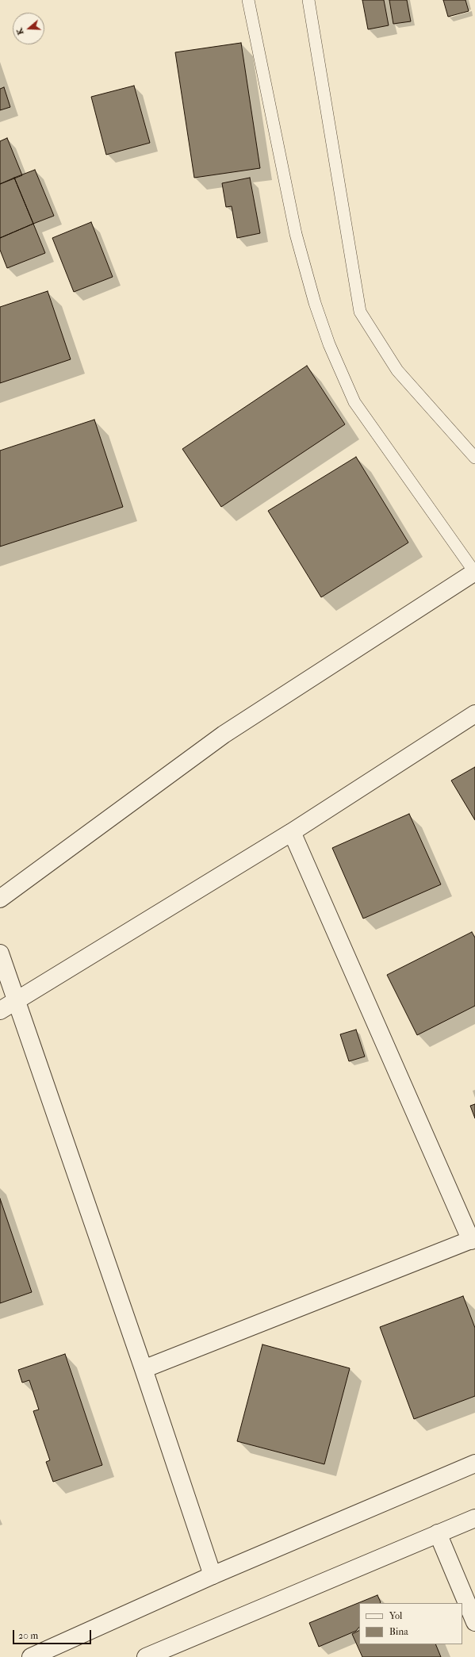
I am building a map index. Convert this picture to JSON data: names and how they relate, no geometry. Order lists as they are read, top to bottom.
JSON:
{
  "legend": ["Yol", "Bina"],
  "scale_bar": "20 m",
  "north": "left"
}
